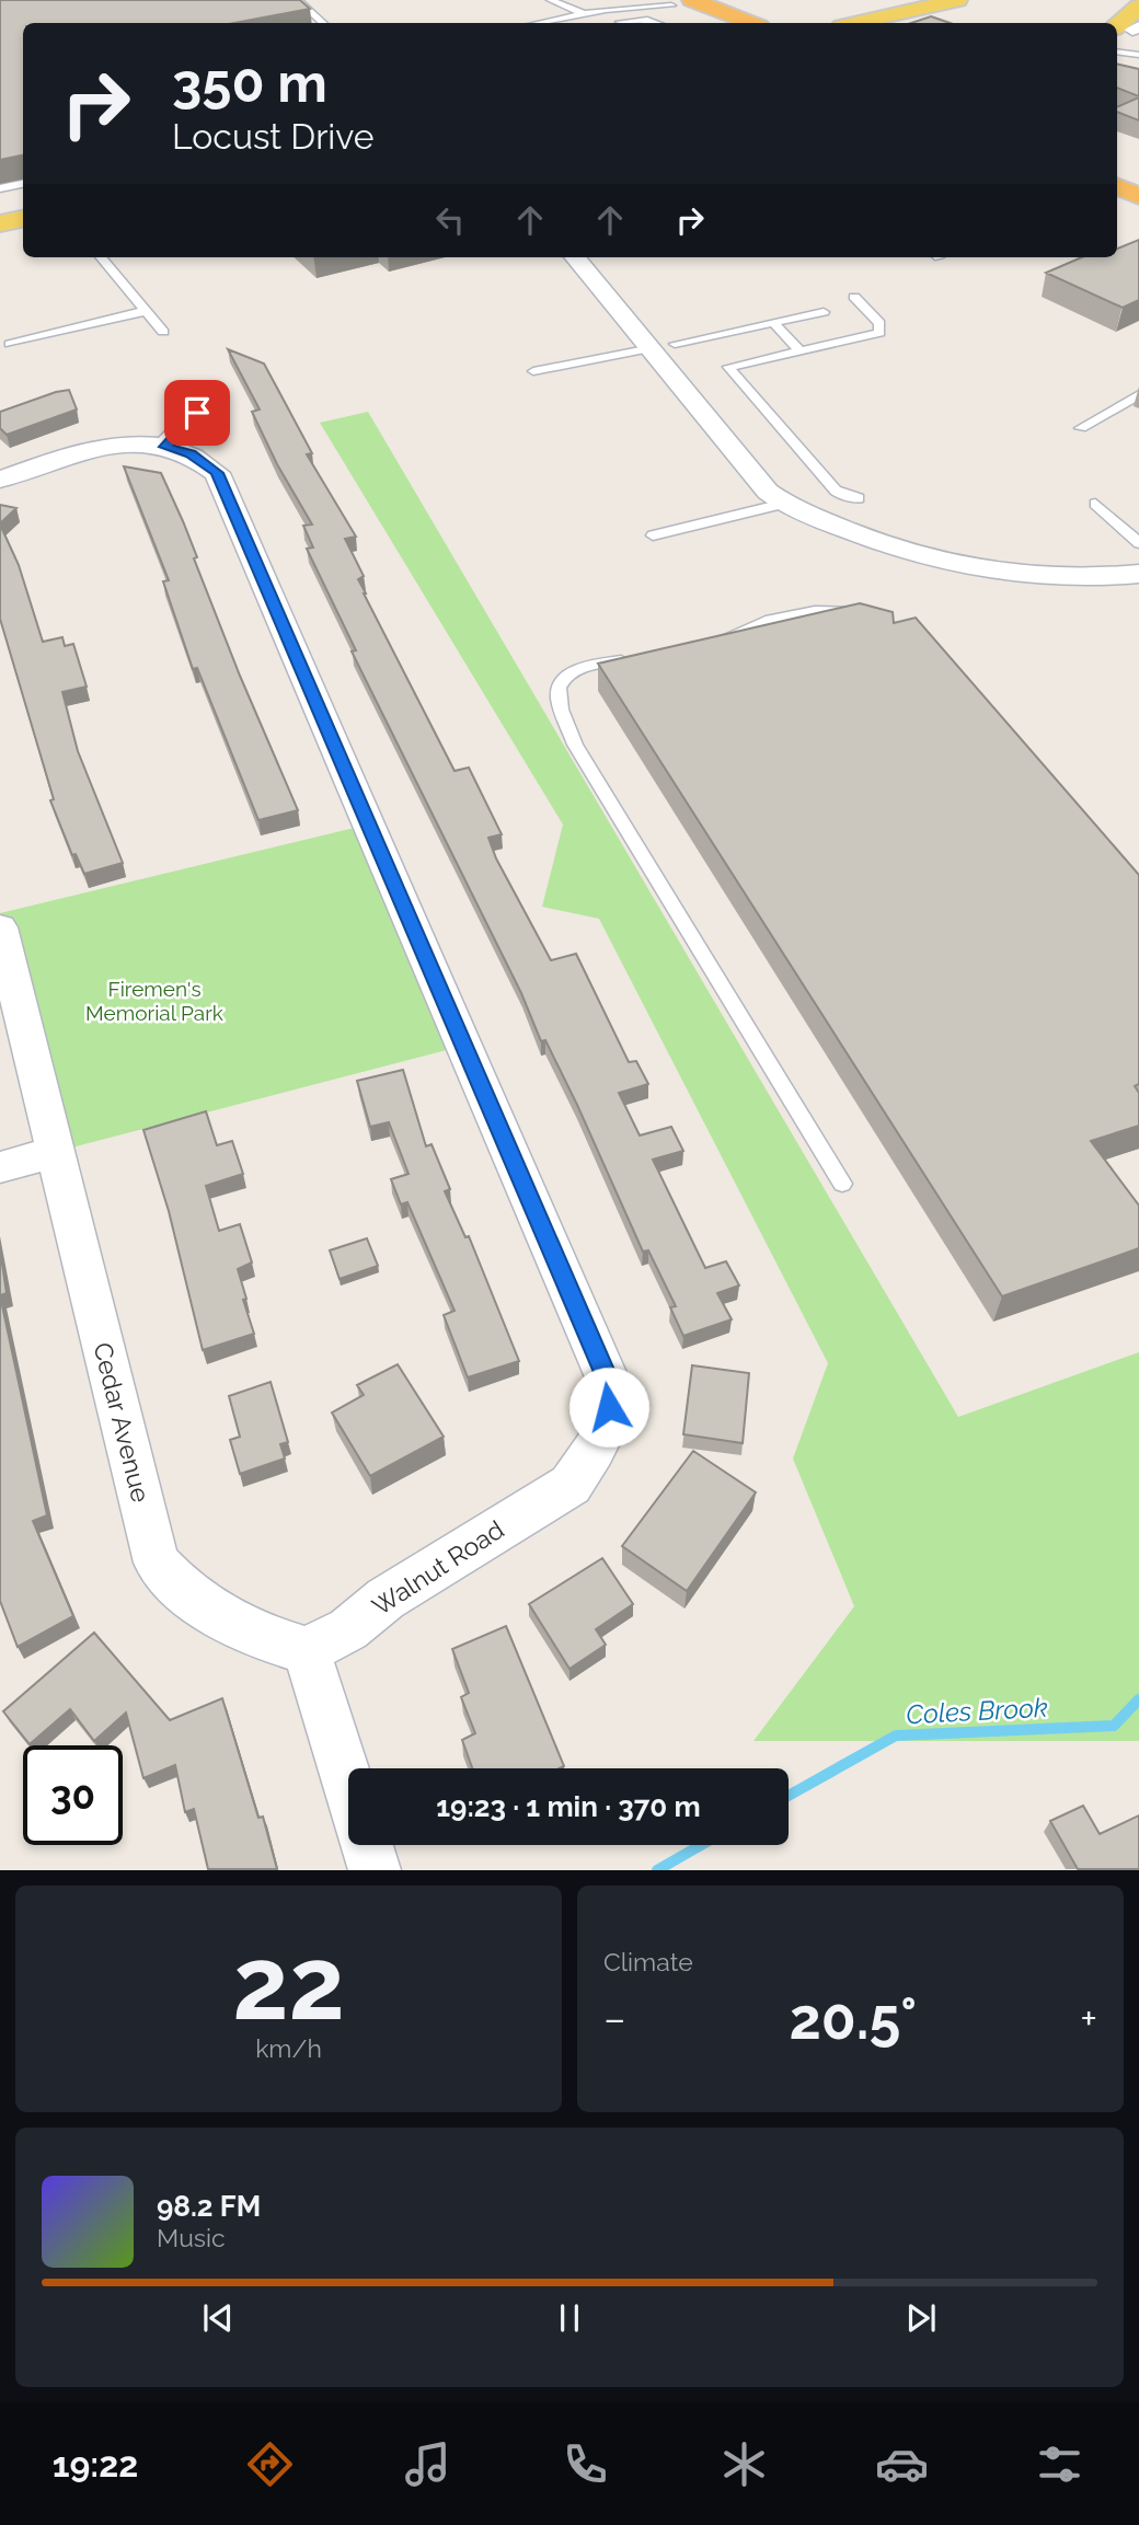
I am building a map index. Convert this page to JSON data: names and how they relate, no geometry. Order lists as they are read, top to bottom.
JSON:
{
  "streets": {
    "street": ["Cedar Avenue", "Walnut Road"]
  },
  "crossings": [
    ["Cedar Avenue", "Walnut Road"]
  ],
  "water": ["Coles Brook"],
  "parks": ["Firemen's Memorial Park"],
  "page": {
    "turn": ["350 m", "Locust Drive"],
    "limit": "30",
    "trip": "19:23 · 1 min · 370 m",
    "tile": [
      ["22", "km/h"],
      "Climate"
    ],
    "heat": ["−", "20.5°", "+"],
    "song": ["98.2 FM", "Music"],
    "tabs": "19:22"
  }
}
